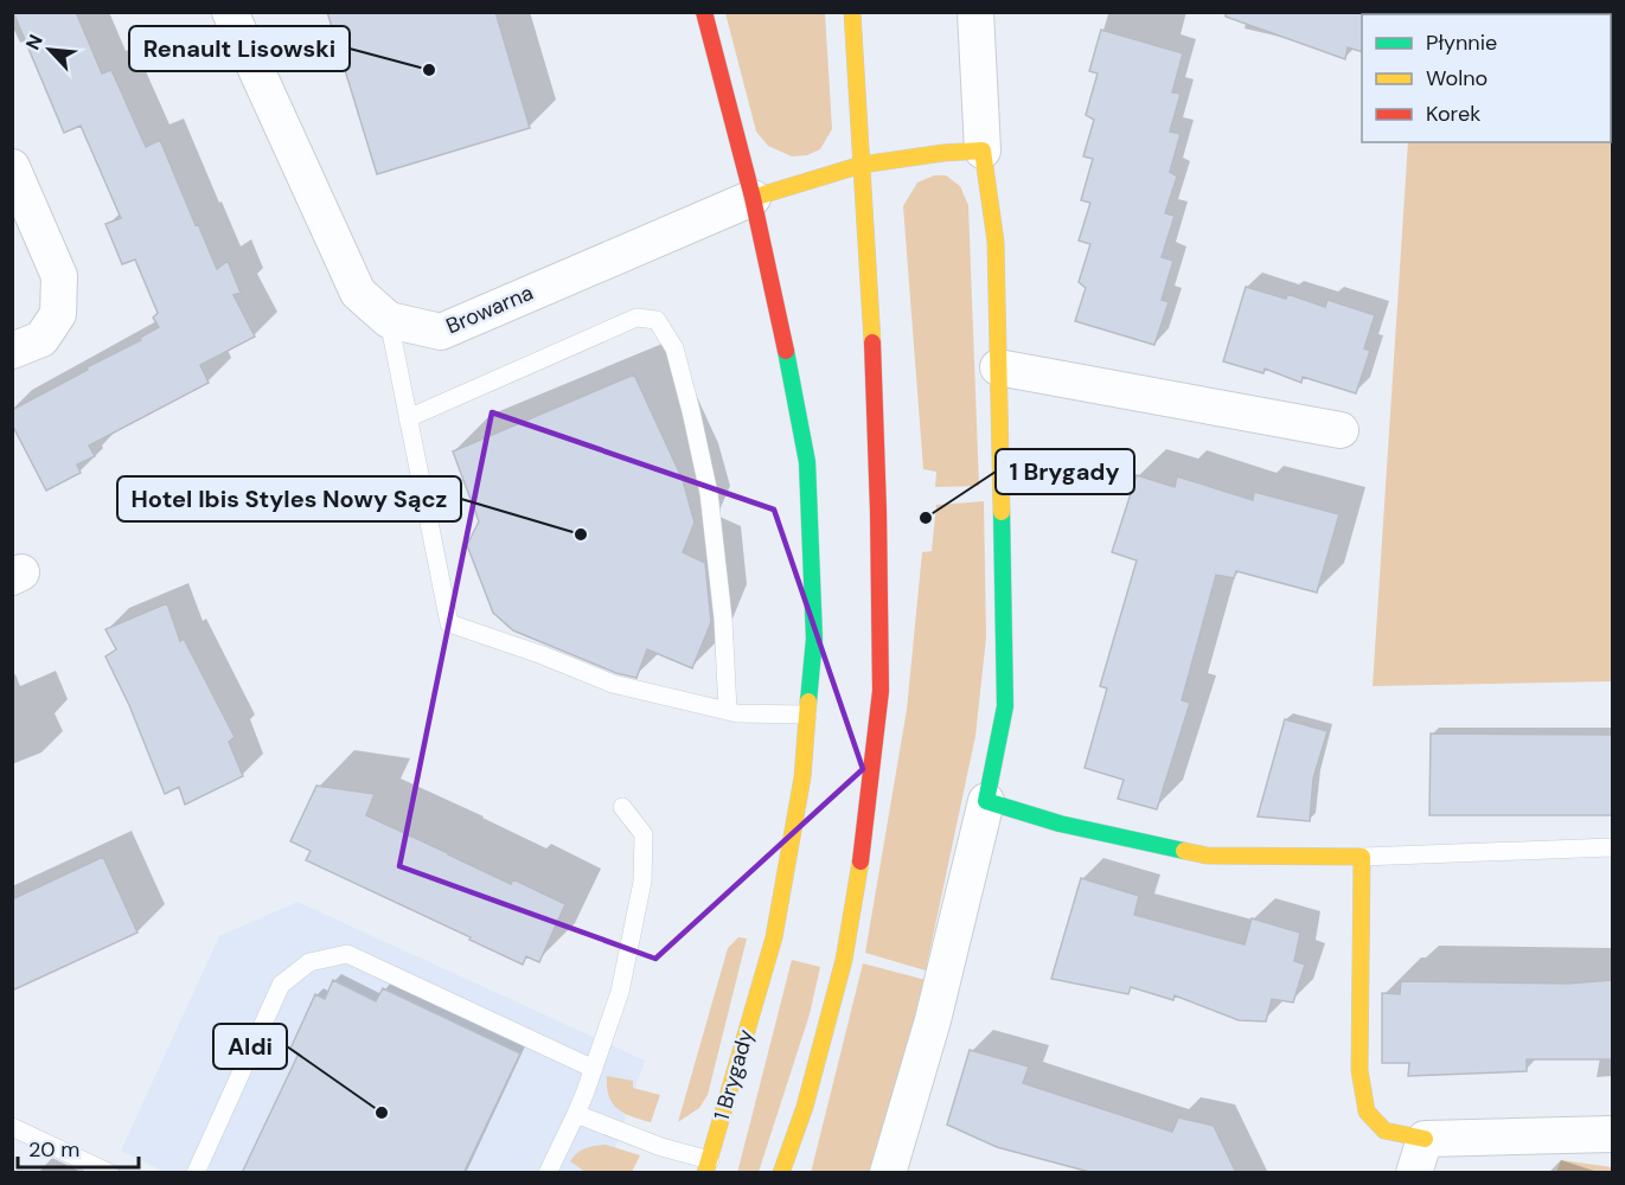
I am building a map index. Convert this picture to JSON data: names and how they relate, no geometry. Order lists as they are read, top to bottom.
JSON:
{
  "streets": {
    "street": ["Browarna", "1 Brygady"]
  },
  "crossings": [
    ["Browarna", "1 Brygady"]
  ],
  "places": [
    "Renault Lisowski",
    "1 Brygady",
    "Hotel Ibis Styles Nowy Sącz",
    "Aldi"
  ],
  "legend": ["Płynnie", "Wolno", "Korek"],
  "scale_bar": "20 m",
  "north": "top left"
}
